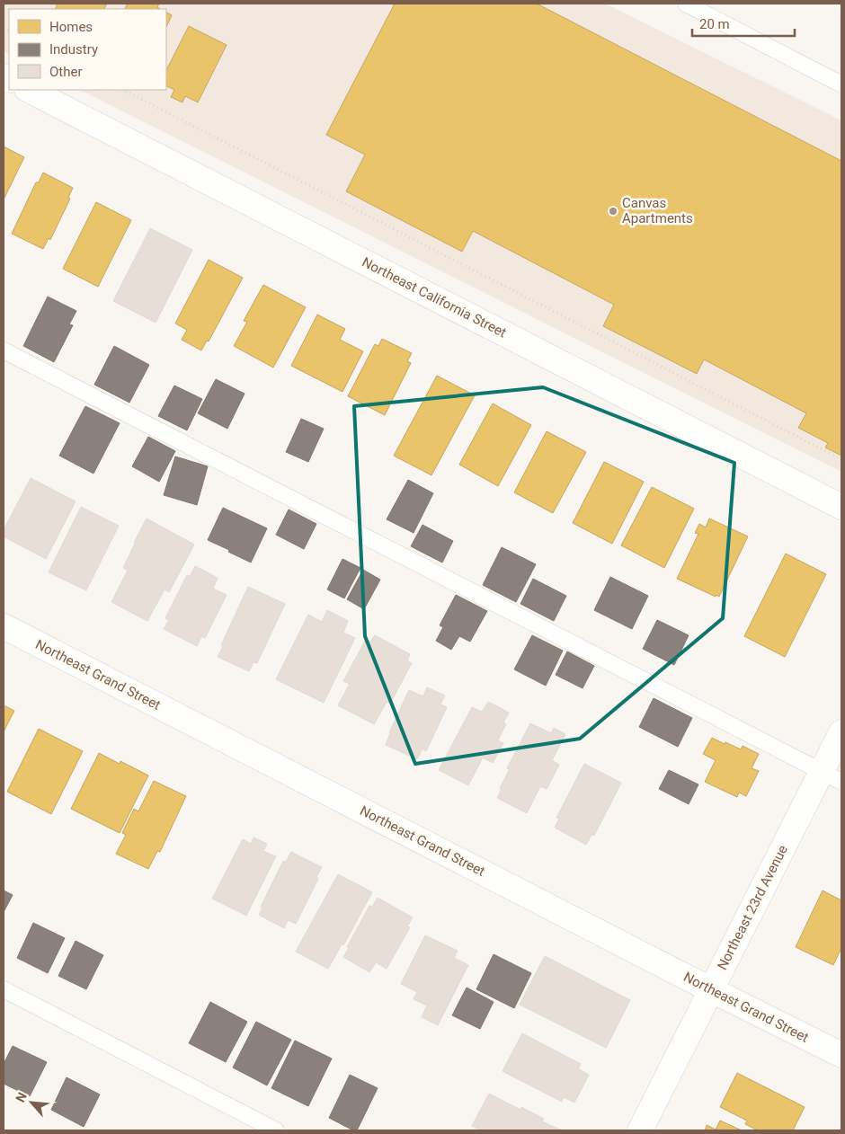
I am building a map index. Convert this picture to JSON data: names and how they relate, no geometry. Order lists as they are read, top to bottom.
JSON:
{
  "streets": {
    "street": ["Northeast California Street", "Northeast Grand Street", "Northeast 23rd Avenue"]
  },
  "crossings": [
    ["Northeast Grand Street", "Northeast 23rd Avenue"]
  ],
  "places": ["Canvas Apartments"],
  "legend": ["Homes", "Industry", "Other"],
  "scale_bar": "20 m",
  "north": "top left"
}
